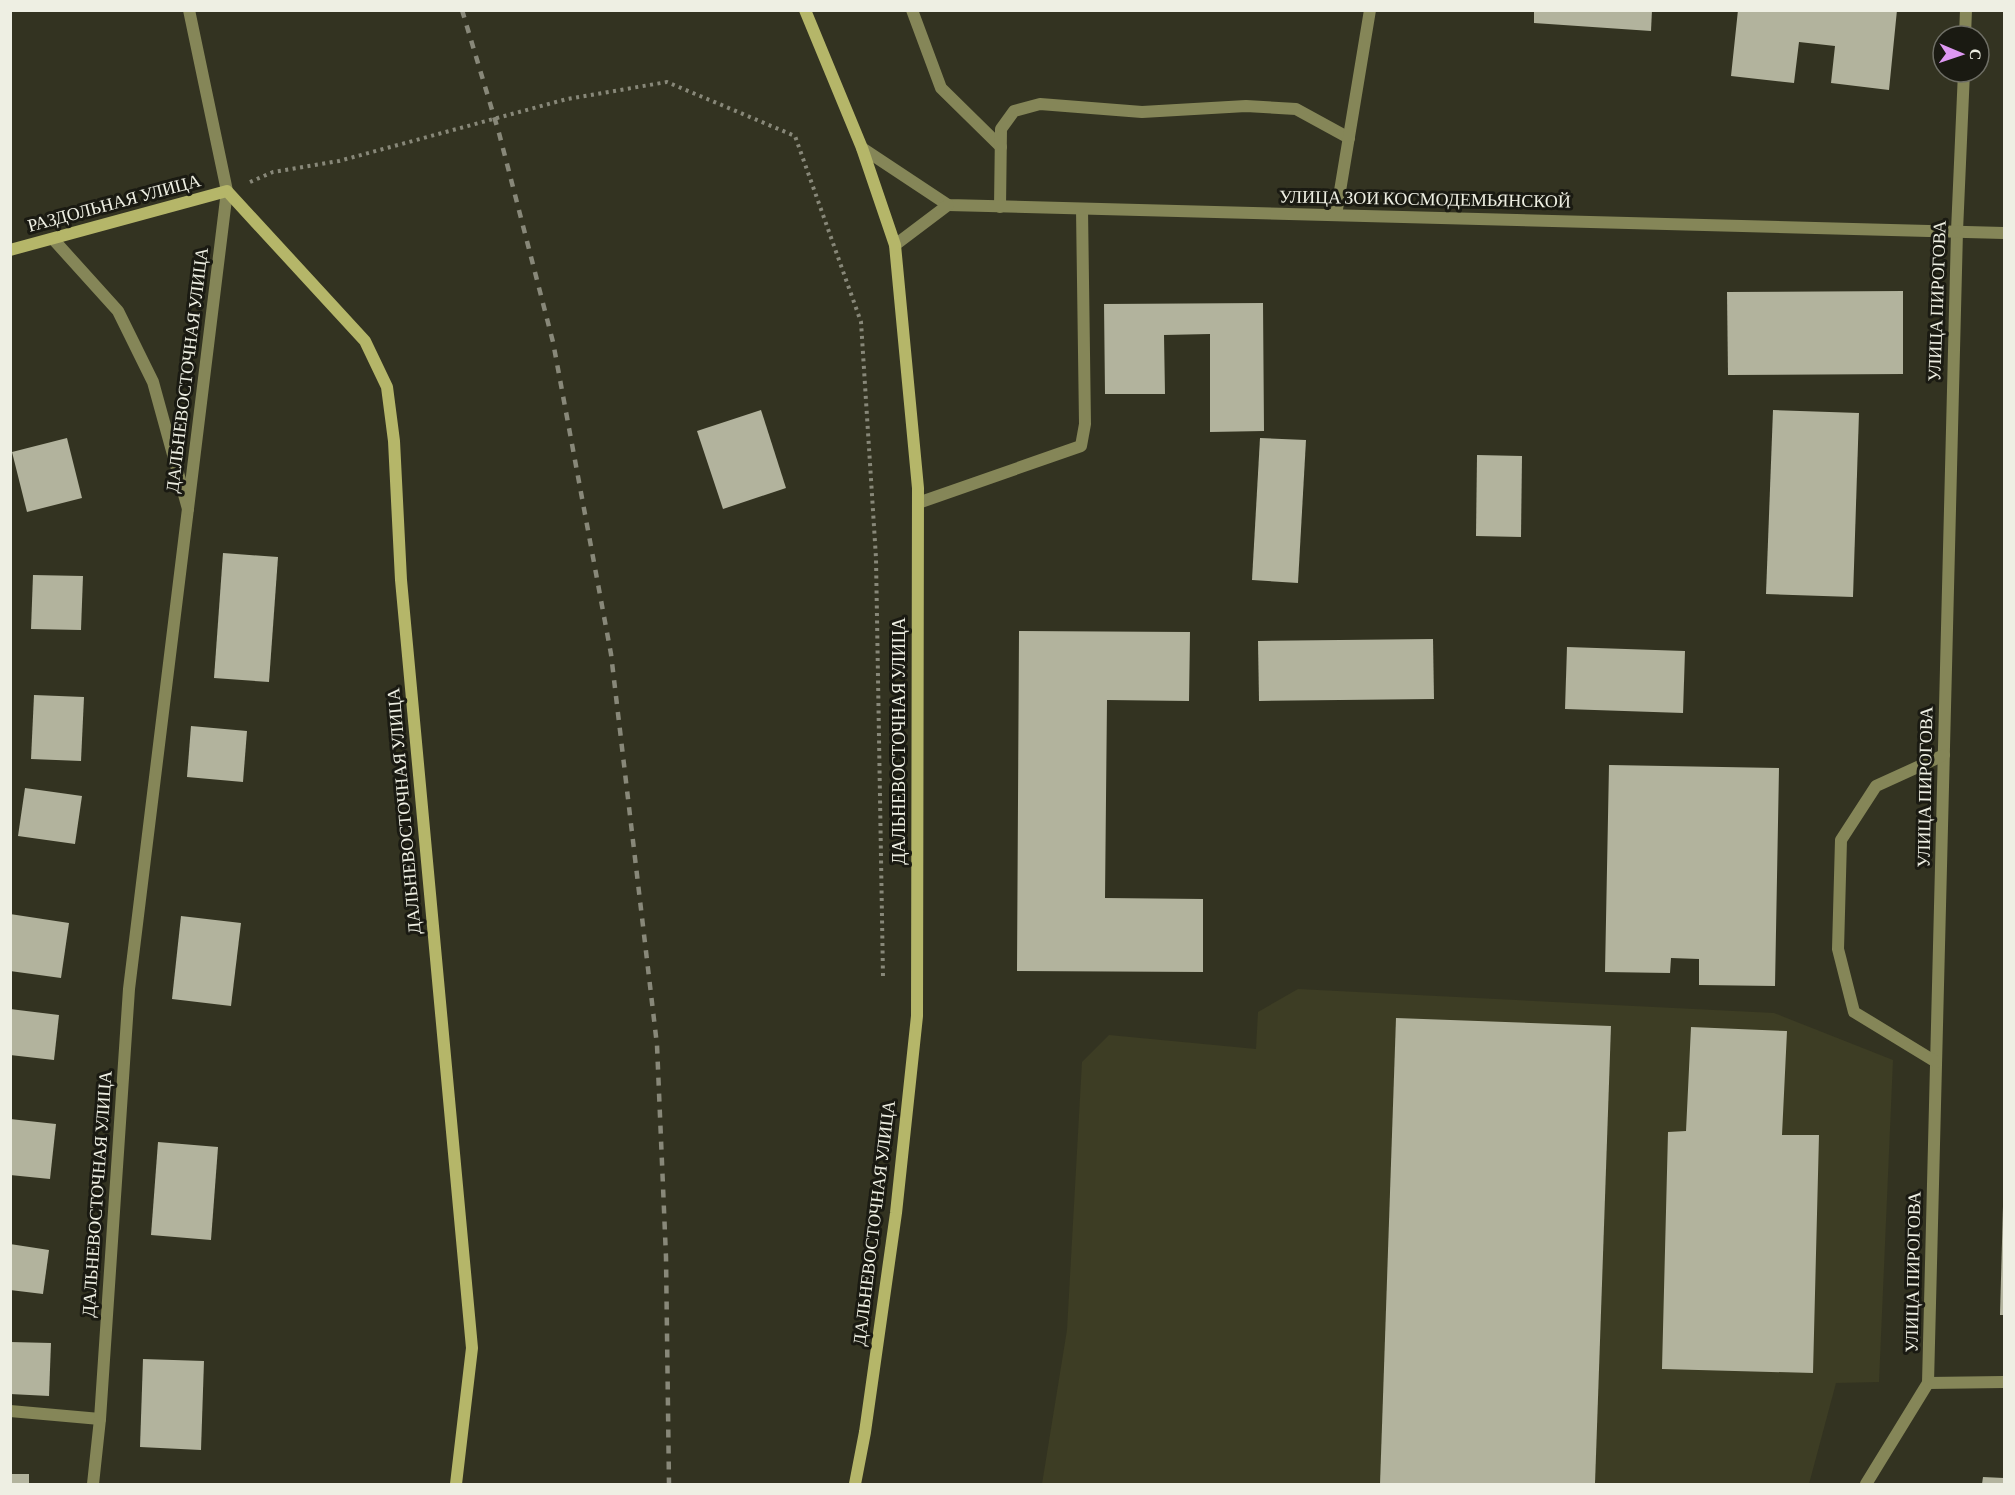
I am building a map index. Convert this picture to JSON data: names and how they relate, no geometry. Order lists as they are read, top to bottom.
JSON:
{
  "streets": {
    "street": [
      "УЛИЦА ЗОИ КОСМОДЕМЬЯНСКОЙ",
      "РАЗДОЛЬНАЯ УЛИЦА",
      "УЛИЦА ПИРОГОВА",
      "ДАЛЬНЕВОСТОЧНАЯ УЛИЦА"
    ]
  },
  "crossings": [
    ["УЛИЦА ЗОИ КОСМОДЕМЬЯНСКОЙ", "УЛИЦА ПИРОГОВА"],
    ["РАЗДОЛЬНАЯ УЛИЦА", "ДАЛЬНЕВОСТОЧНАЯ УЛИЦА"]
  ],
  "north": "right"
}
